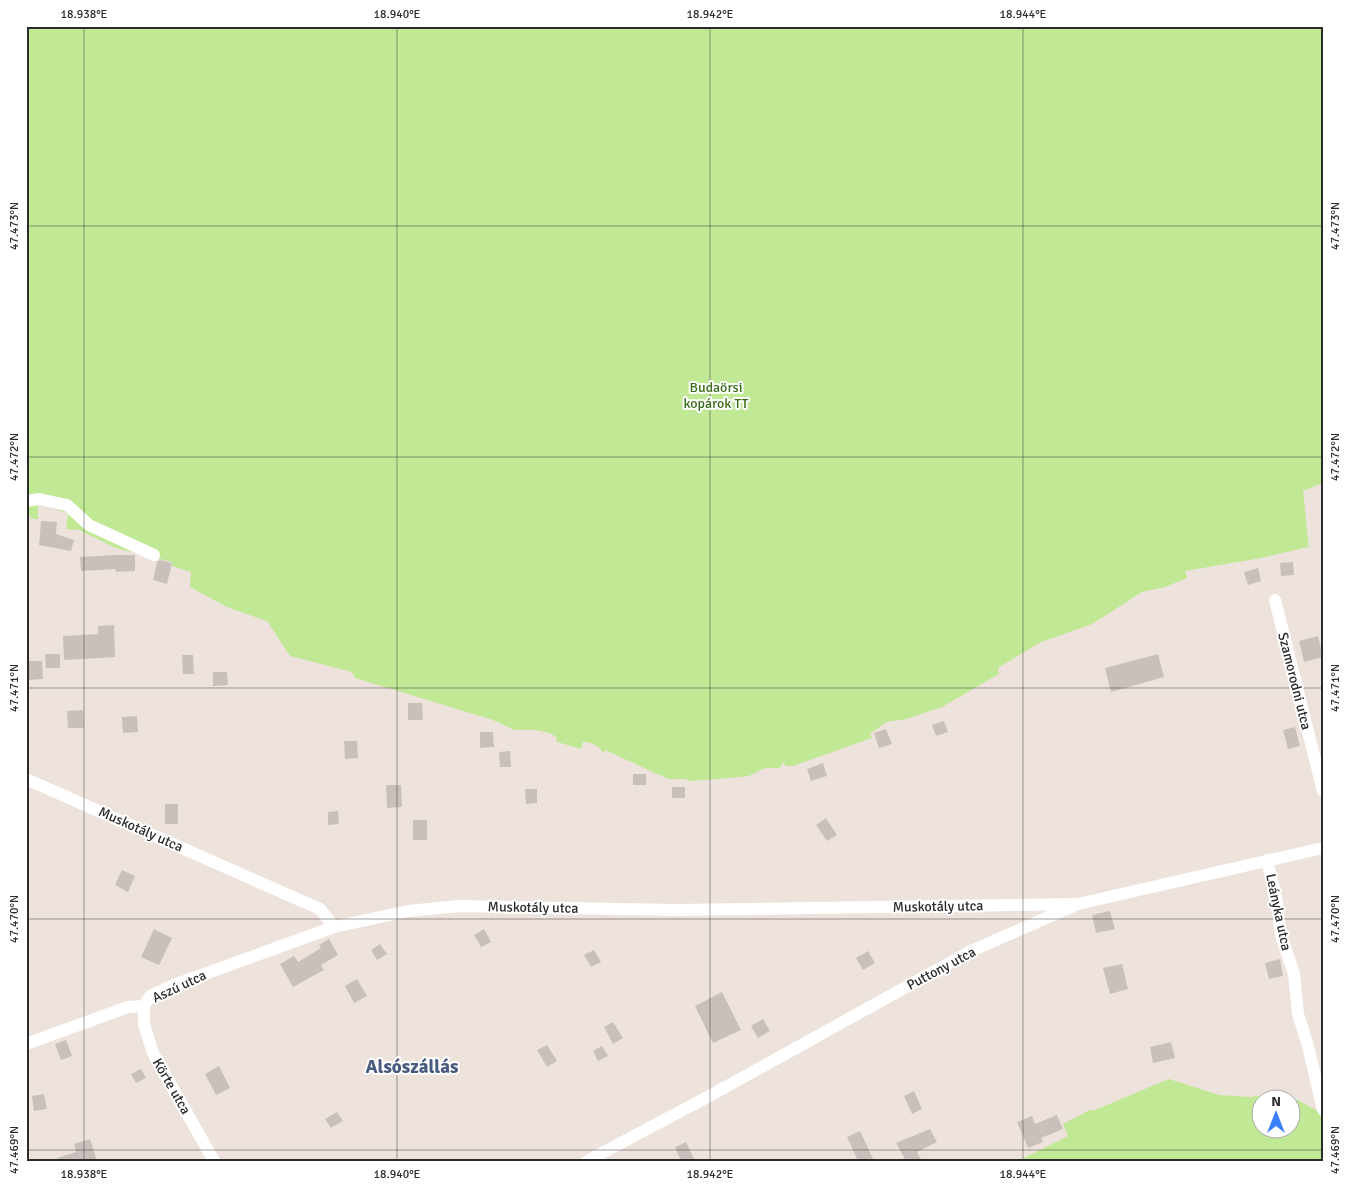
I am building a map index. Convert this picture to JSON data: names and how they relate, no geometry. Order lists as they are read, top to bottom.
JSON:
{
  "streets": {
    "street": [
      "Szamorodni utca",
      "Muskotály utca",
      "Leányka utca",
      "Puttony utca",
      "Aszú utca",
      "Körte utca"
    ]
  },
  "crossings": [
    ["Muskotály utca", "Puttony utca"],
    ["Muskotály utca", "Aszú utca"],
    ["Leányka utca", "Puttony utca"],
    ["Aszú utca", "Körte utca"]
  ],
  "districts": ["Alsószállás"],
  "parks": ["Budaörsi kopárok TT"],
  "north": "top",
  "coordinates": [
    "18.938°E",
    "18.940°E",
    "18.942°E",
    "18.944°E",
    "47.473°N",
    "47.472°N",
    "47.471°N",
    "47.470°N",
    "47.469°N"
  ]
}
